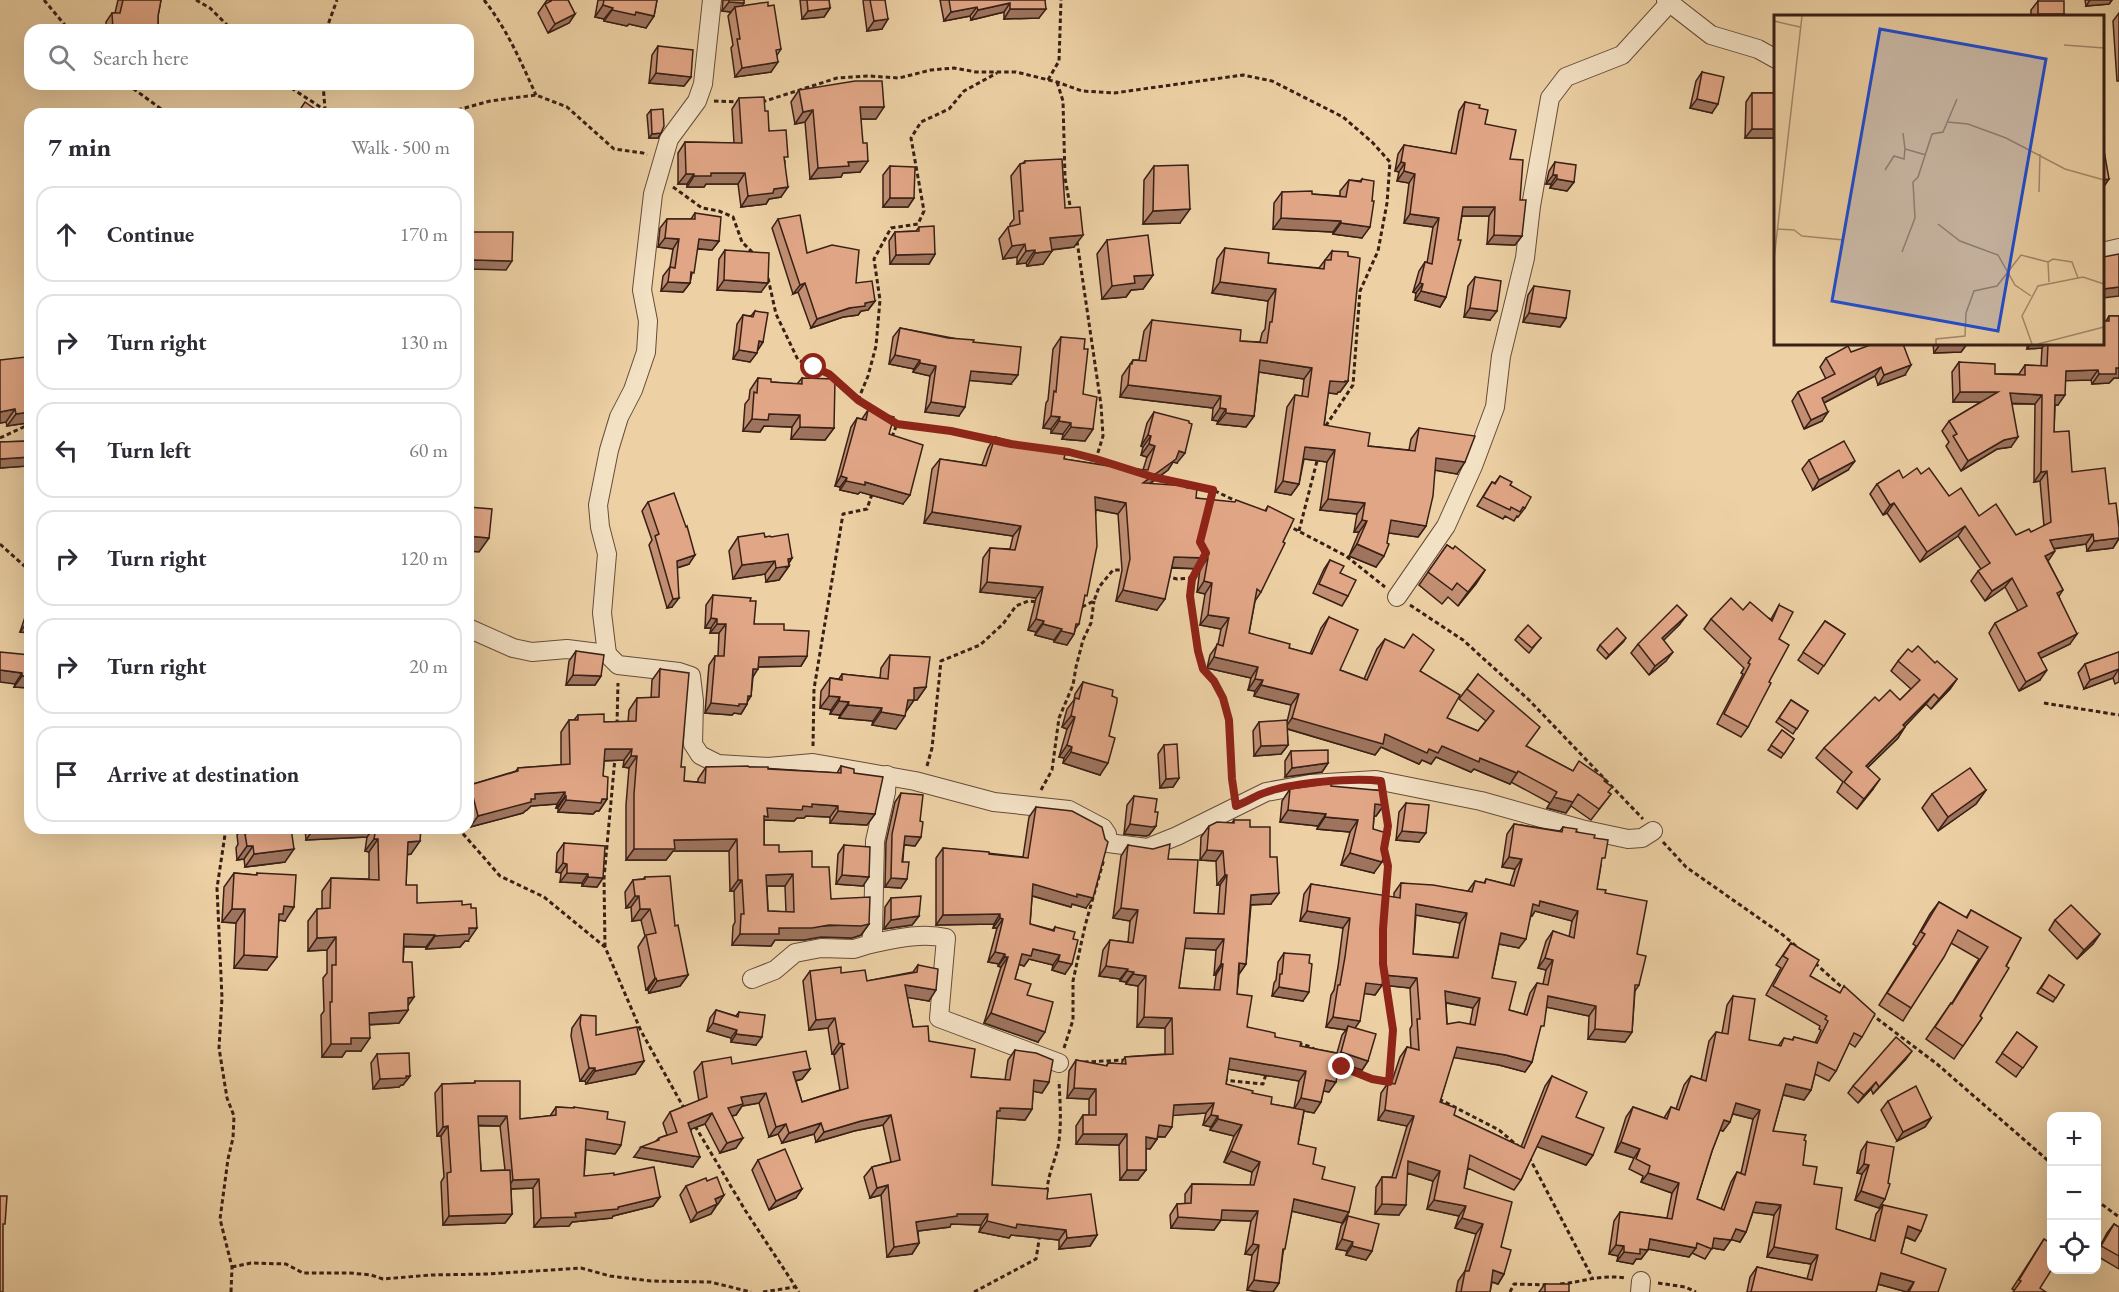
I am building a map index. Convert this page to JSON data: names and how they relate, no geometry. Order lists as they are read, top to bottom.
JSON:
{
  "page": {
    "search": "Search here",
    "heading": ["7 min", "Walk · 500 m"],
    "list": [
      ["Continue", "170 m"],
      ["Turn right", "130 m"],
      ["Turn left", "60 m"],
      ["Turn right", "120 m"],
      ["Turn right", "20 m"],
      "Arrive at destination"
    ],
    "map_buttons": ["+", "−"]
  }
}
